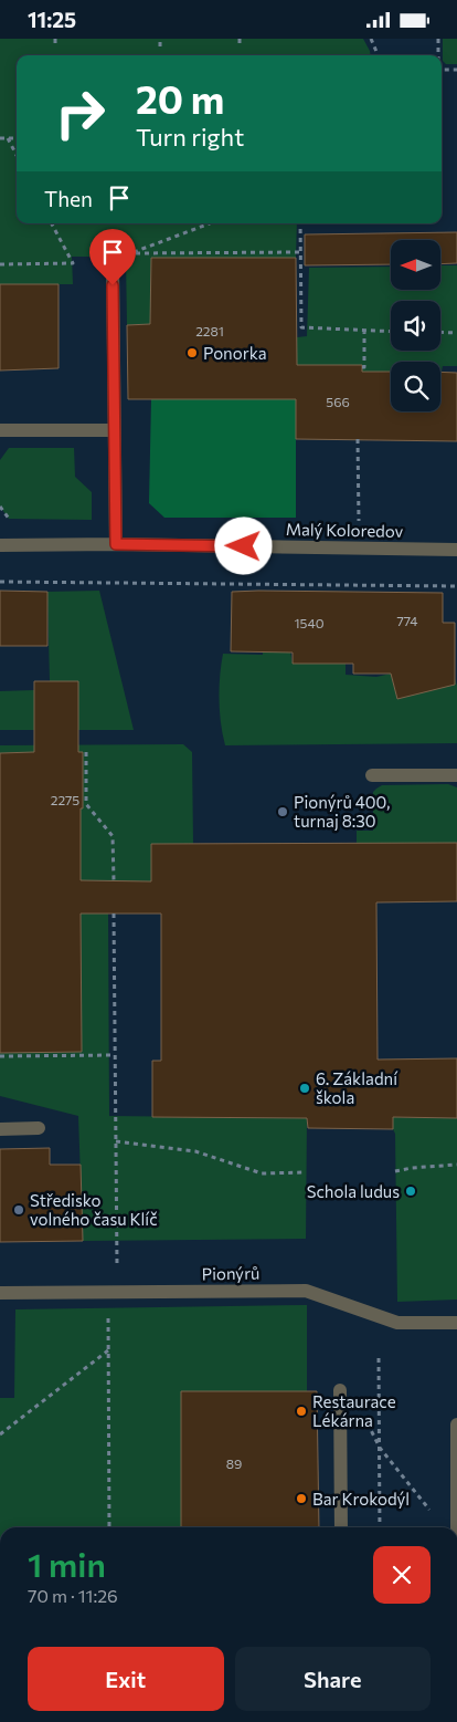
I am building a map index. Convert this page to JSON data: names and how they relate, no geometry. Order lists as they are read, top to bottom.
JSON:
{
  "streets": {
    "street": ["Malý Koloredov", "Pionýrů"]
  },
  "places": [
    "Ponorka",
    "Pionýrů 400, turnaj 8:30",
    "6. Základní škola",
    "Schola ludus",
    "Středisko volného času Klíč",
    "Restaurace Lékárna",
    "Bar Krokodýl"
  ],
  "house_numbers": [
    "2281",
    "566",
    "774",
    "1540",
    "2275",
    "89"
  ],
  "north": "left",
  "page": {
    "status": "11:25",
    "turn": ["20 m", "Turn right"],
    "then": "Then",
    "heading": ["1 min", "70 m · 11:26"],
    "buttons": ["Exit", "Share"]
  }
}
